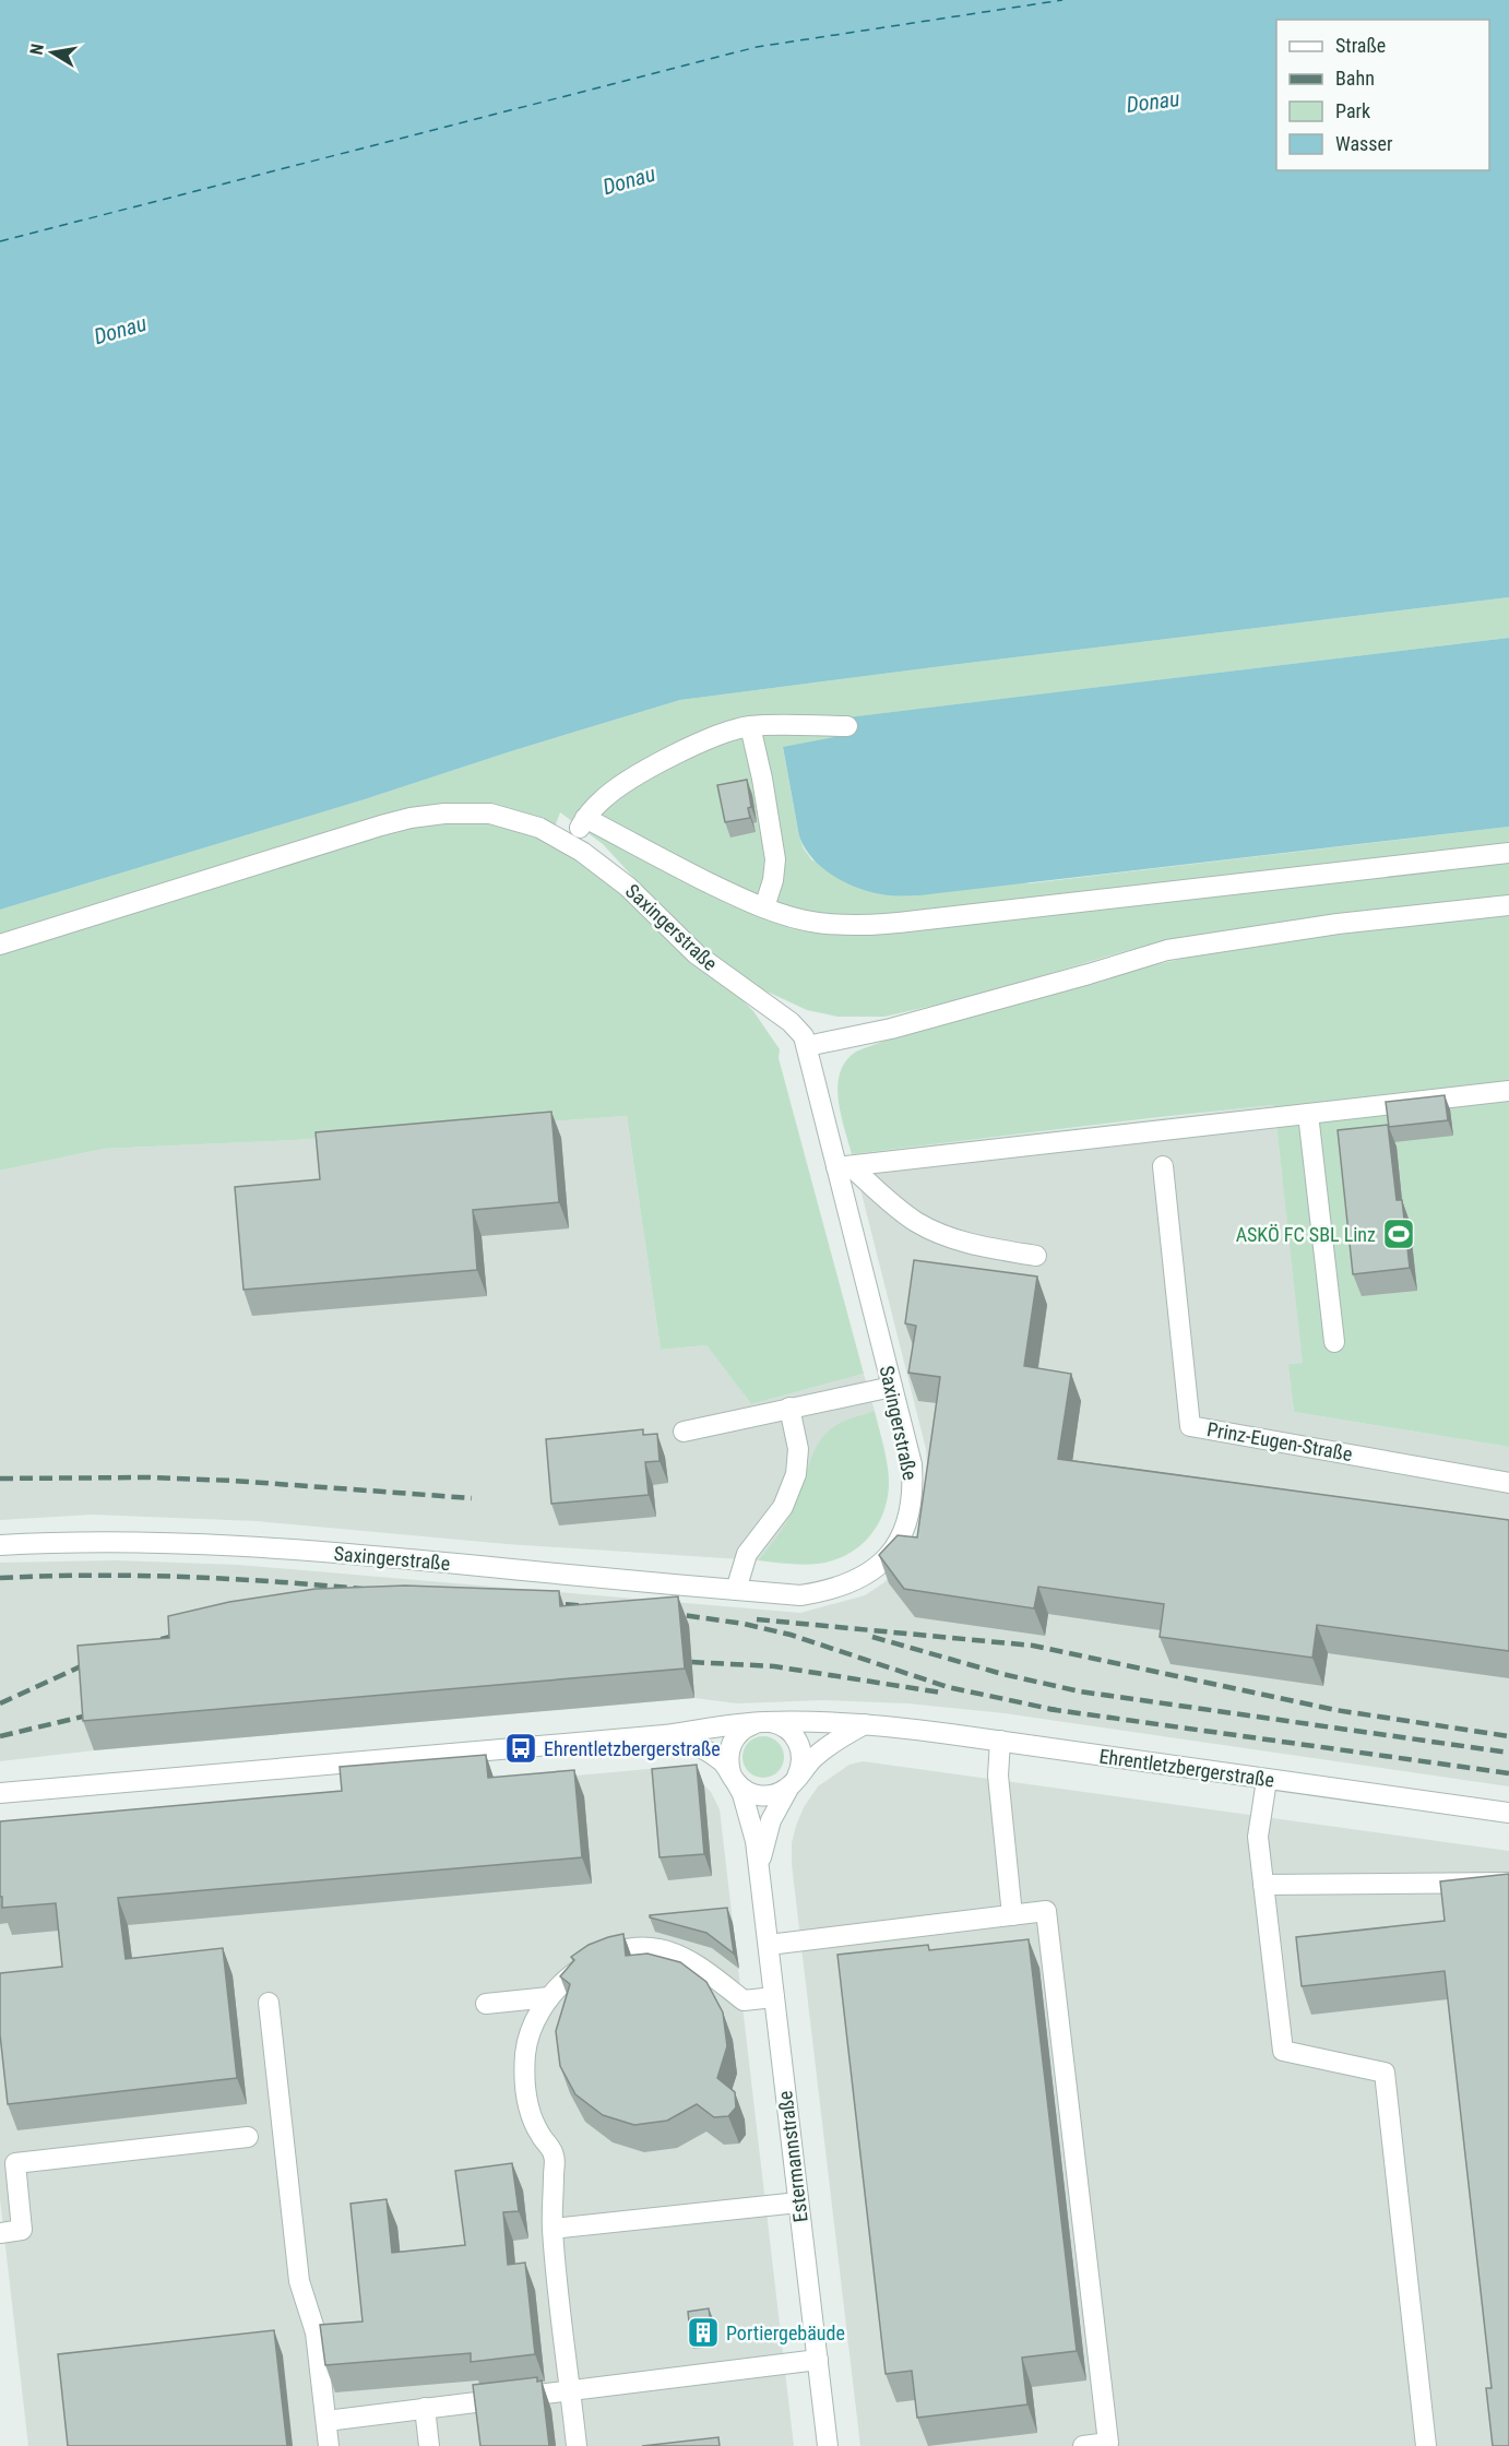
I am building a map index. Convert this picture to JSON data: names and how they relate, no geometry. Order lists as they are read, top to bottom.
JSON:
{
  "streets": {
    "street": [
      "Saxingerstraße",
      "Prinz-Eugen-Straße",
      "Ehrentletzbergerstraße",
      "Estermannstraße"
    ]
  },
  "crossings": [
    ["Ehrentletzbergerstraße", "Estermannstraße"]
  ],
  "water": ["Donau"],
  "places": {
    "sports": ["ASKÖ FC SBL Linz"],
    "bus stop": ["Ehrentletzbergerstraße"],
    "building": ["Portiergebäude"]
  },
  "legend": [
    "Straße",
    "Bahn",
    "Park",
    "Wasser"
  ],
  "north": "left"
}
